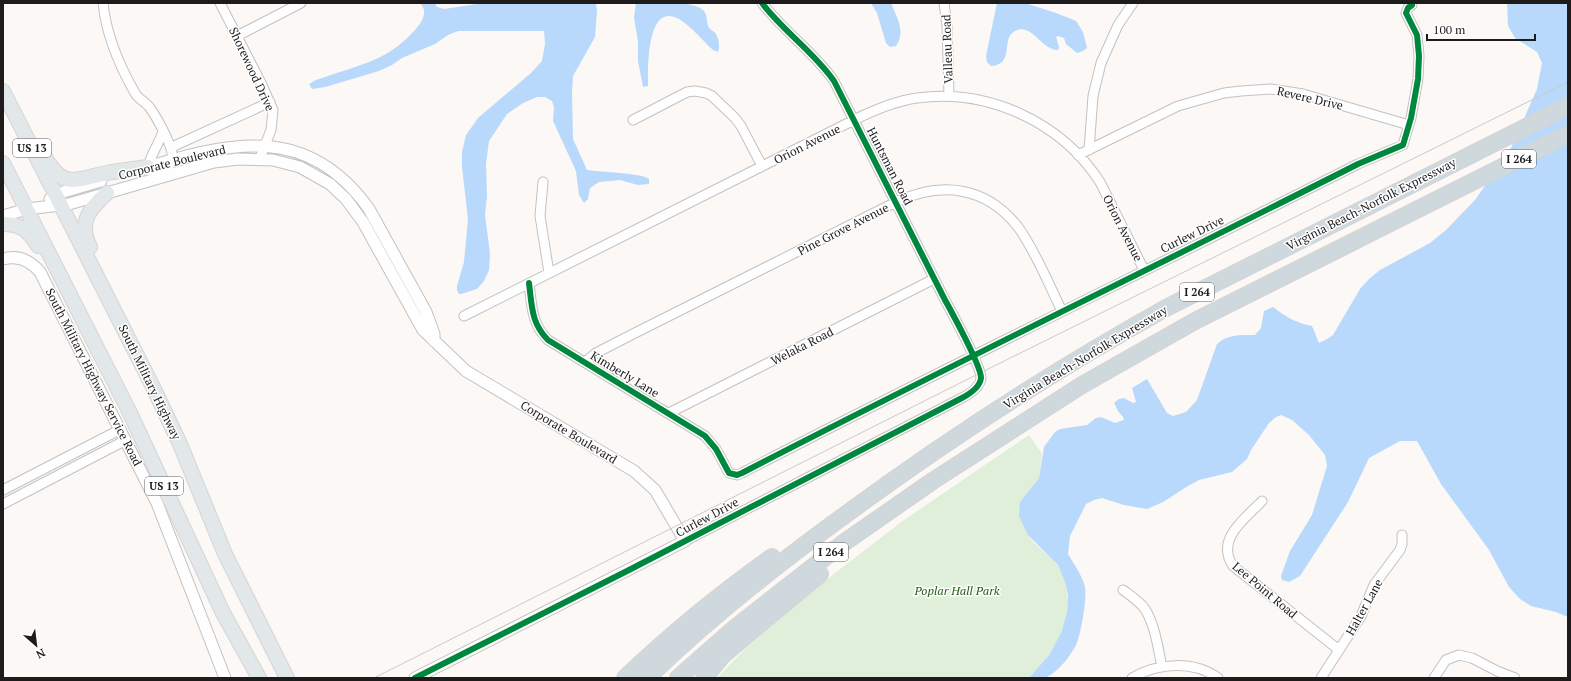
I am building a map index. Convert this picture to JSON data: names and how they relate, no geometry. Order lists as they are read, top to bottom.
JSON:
{
  "streets": {
    "highway": ["I 264", "Virginia Beach-Norfolk Expressway"],
    "main road": ["US 13", "South Military Highway"],
    "street": [
      "Valleau Road",
      "Shorewood Drive",
      "Revere Drive",
      "Orion Avenue",
      "Corporate Boulevard",
      "Huntsman Road",
      "Pine Grove Avenue",
      "Curlew Drive",
      "Welaka Road",
      "Kimberly Lane",
      "South Military Highway Service Road",
      "Lee Point Road",
      "Halter Lane"
    ]
  },
  "crossings": [
    ["Valleau Road", "Orion Avenue"],
    ["Shorewood Drive", "Corporate Boulevard"],
    ["Revere Drive", "Orion Avenue"],
    ["Revere Drive", "Curlew Drive"],
    ["Orion Avenue", "Huntsman Road"],
    ["Orion Avenue", "Curlew Drive"],
    ["Orion Avenue", "Kimberly Lane"],
    ["US 13", "Corporate Boulevard"],
    ["Corporate Boulevard", "Curlew Drive"],
    ["Corporate Boulevard", "South Military Highway"],
    ["Huntsman Road", "Pine Grove Avenue"],
    ["Huntsman Road", "Curlew Drive"],
    ["Huntsman Road", "Welaka Road"],
    ["Pine Grove Avenue", "Curlew Drive"],
    ["Pine Grove Avenue", "Kimberly Lane"],
    ["Curlew Drive", "Kimberly Lane"],
    ["Welaka Road", "Kimberly Lane"],
    ["Lee Point Road", "Halter Lane"]
  ],
  "parks": ["Poplar Hall Park"],
  "scale_bar": "100 m",
  "north": "bottom right"
}
